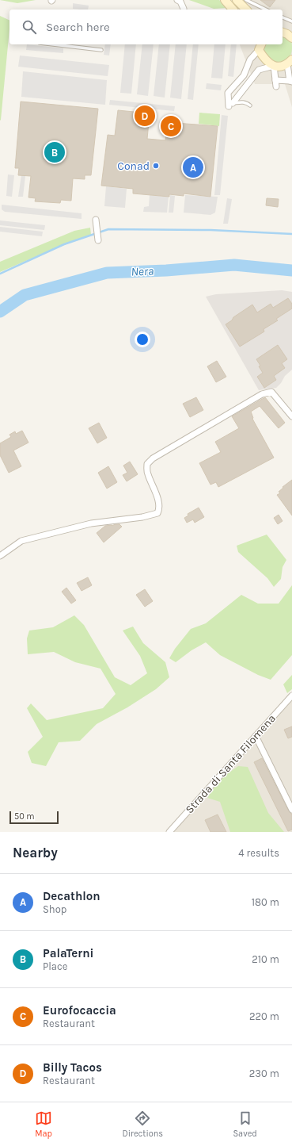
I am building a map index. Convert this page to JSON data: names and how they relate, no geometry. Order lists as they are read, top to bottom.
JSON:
{
  "streets": {
    "street": ["Strada di Santa Filomena"]
  },
  "water": ["Nera"],
  "places": ["Conad"],
  "scale_bar": "50 m",
  "page": {
    "search": "Search here",
    "pins": [
      "D",
      "C",
      "B",
      "A"
    ],
    "scale": "50 m",
    "heading": ["Nearby", "4 results"],
    "list": [
      {
        "mark": "A",
        "name": "Decathlon",
        "note": "Shop",
        "value": "180 m"
      },
      {
        "mark": "B",
        "name": "PalaTerni",
        "note": "Place",
        "value": "210 m"
      },
      {
        "mark": "C",
        "name": "Eurofocaccia",
        "note": "Restaurant",
        "value": "220 m"
      },
      {
        "mark": "D",
        "name": "Billy Tacos",
        "note": "Restaurant",
        "value": "230 m"
      }
    ],
    "nav": ["Map", "Directions", "Saved"]
  }
}
